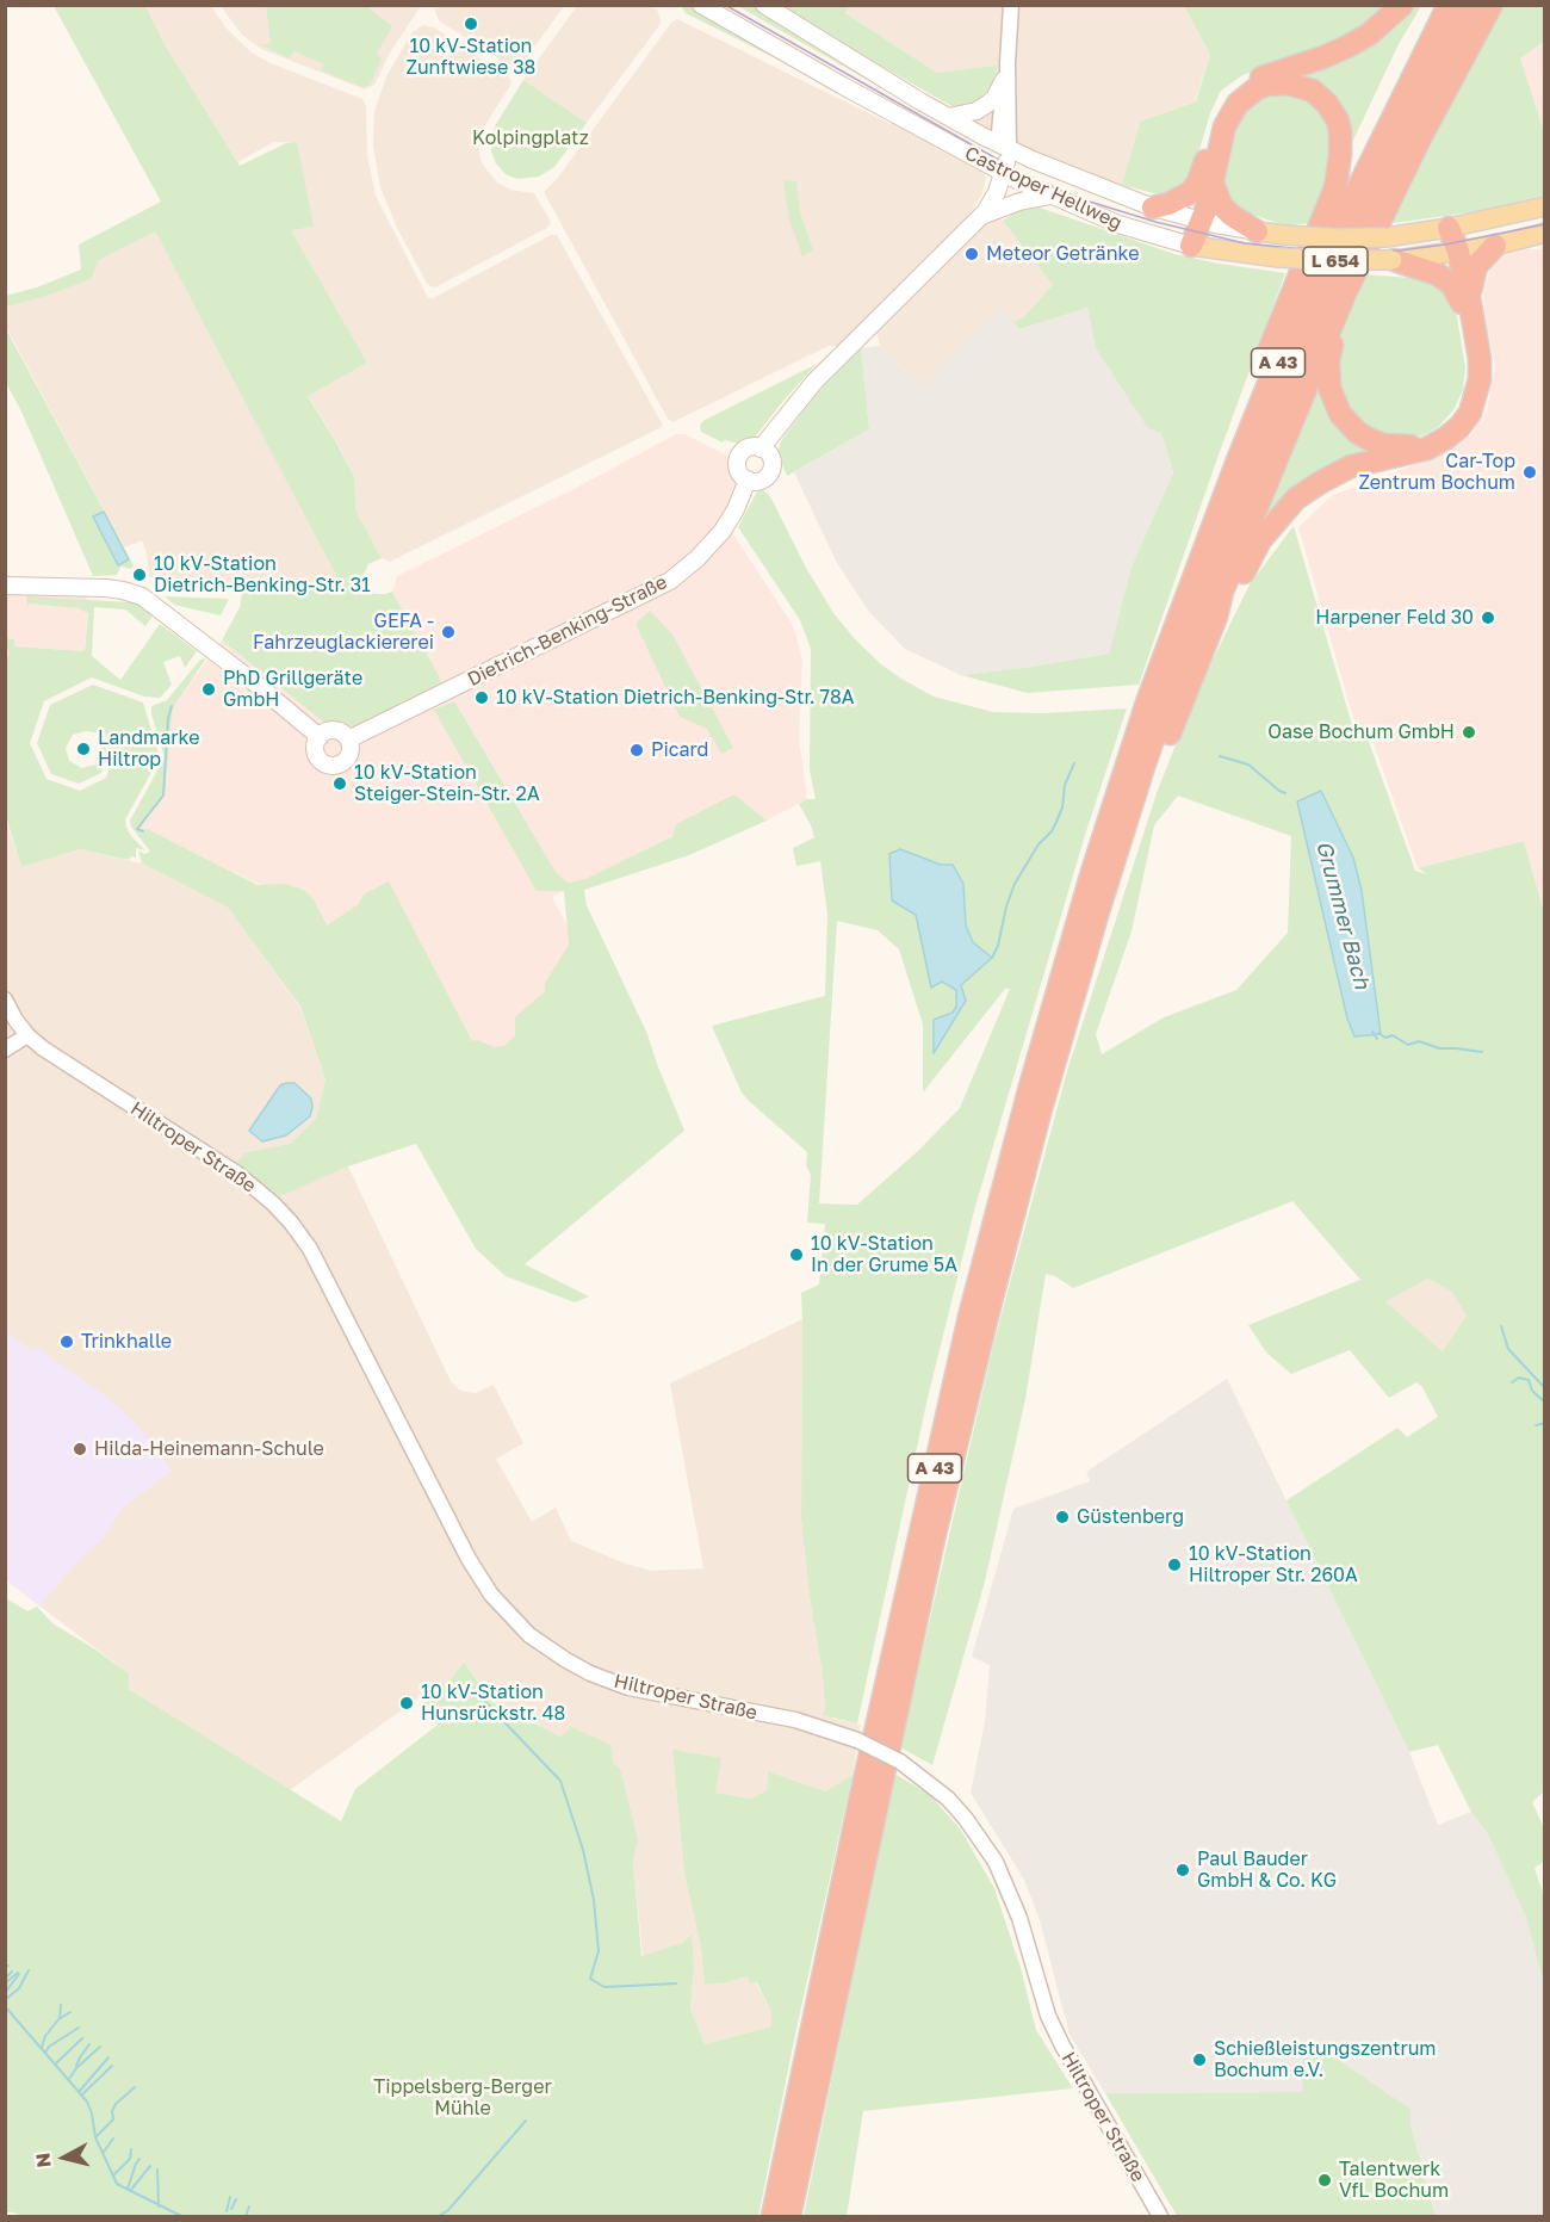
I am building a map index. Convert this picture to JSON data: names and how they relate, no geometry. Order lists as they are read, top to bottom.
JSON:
{
  "streets": {
    "highway": ["A 43"],
    "main road": ["Castroper Hellweg", "L 654", "Dietrich-Benking-Straße"],
    "street": ["Hiltroper Straße"]
  },
  "crossings": [
    ["Castroper Hellweg", "Dietrich-Benking-Straße"]
  ],
  "water": ["Grummer Bach"],
  "parks": ["Kolpingplatz", "Tippelsberg-Berger Mühle"],
  "places": [
    "10 kV-Station Zunftwiese 38",
    "Meteor Getränke",
    "Car-Top Zentrum Bochum",
    "10 kV-Station Dietrich-Benking-Str. 31",
    "Harpener Feld 30",
    "GEFA - Fahrzeuglackiererei",
    "PhD Grillgeräte GmbH",
    "10 kV-Station Dietrich-Benking-Str. 78A",
    "Oase Bochum GmbH",
    "Landmarke Hiltrop",
    "Picard",
    "10 kV-Station Steiger-Stein-Str. 2A",
    "10 kV-Station In der Grume 5A",
    "Trinkhalle",
    "Hilda-Heinemann-Schule",
    "Güstenberg",
    "10 kV-Station Hiltroper Str. 260A",
    "10 kV-Station Hunsrückstr. 48",
    "Paul Bauder GmbH & Co. KG",
    "Schießleistungszentrum Bochum e.V.",
    "Talentwerk VfL Bochum"
  ],
  "north": "left"
}
